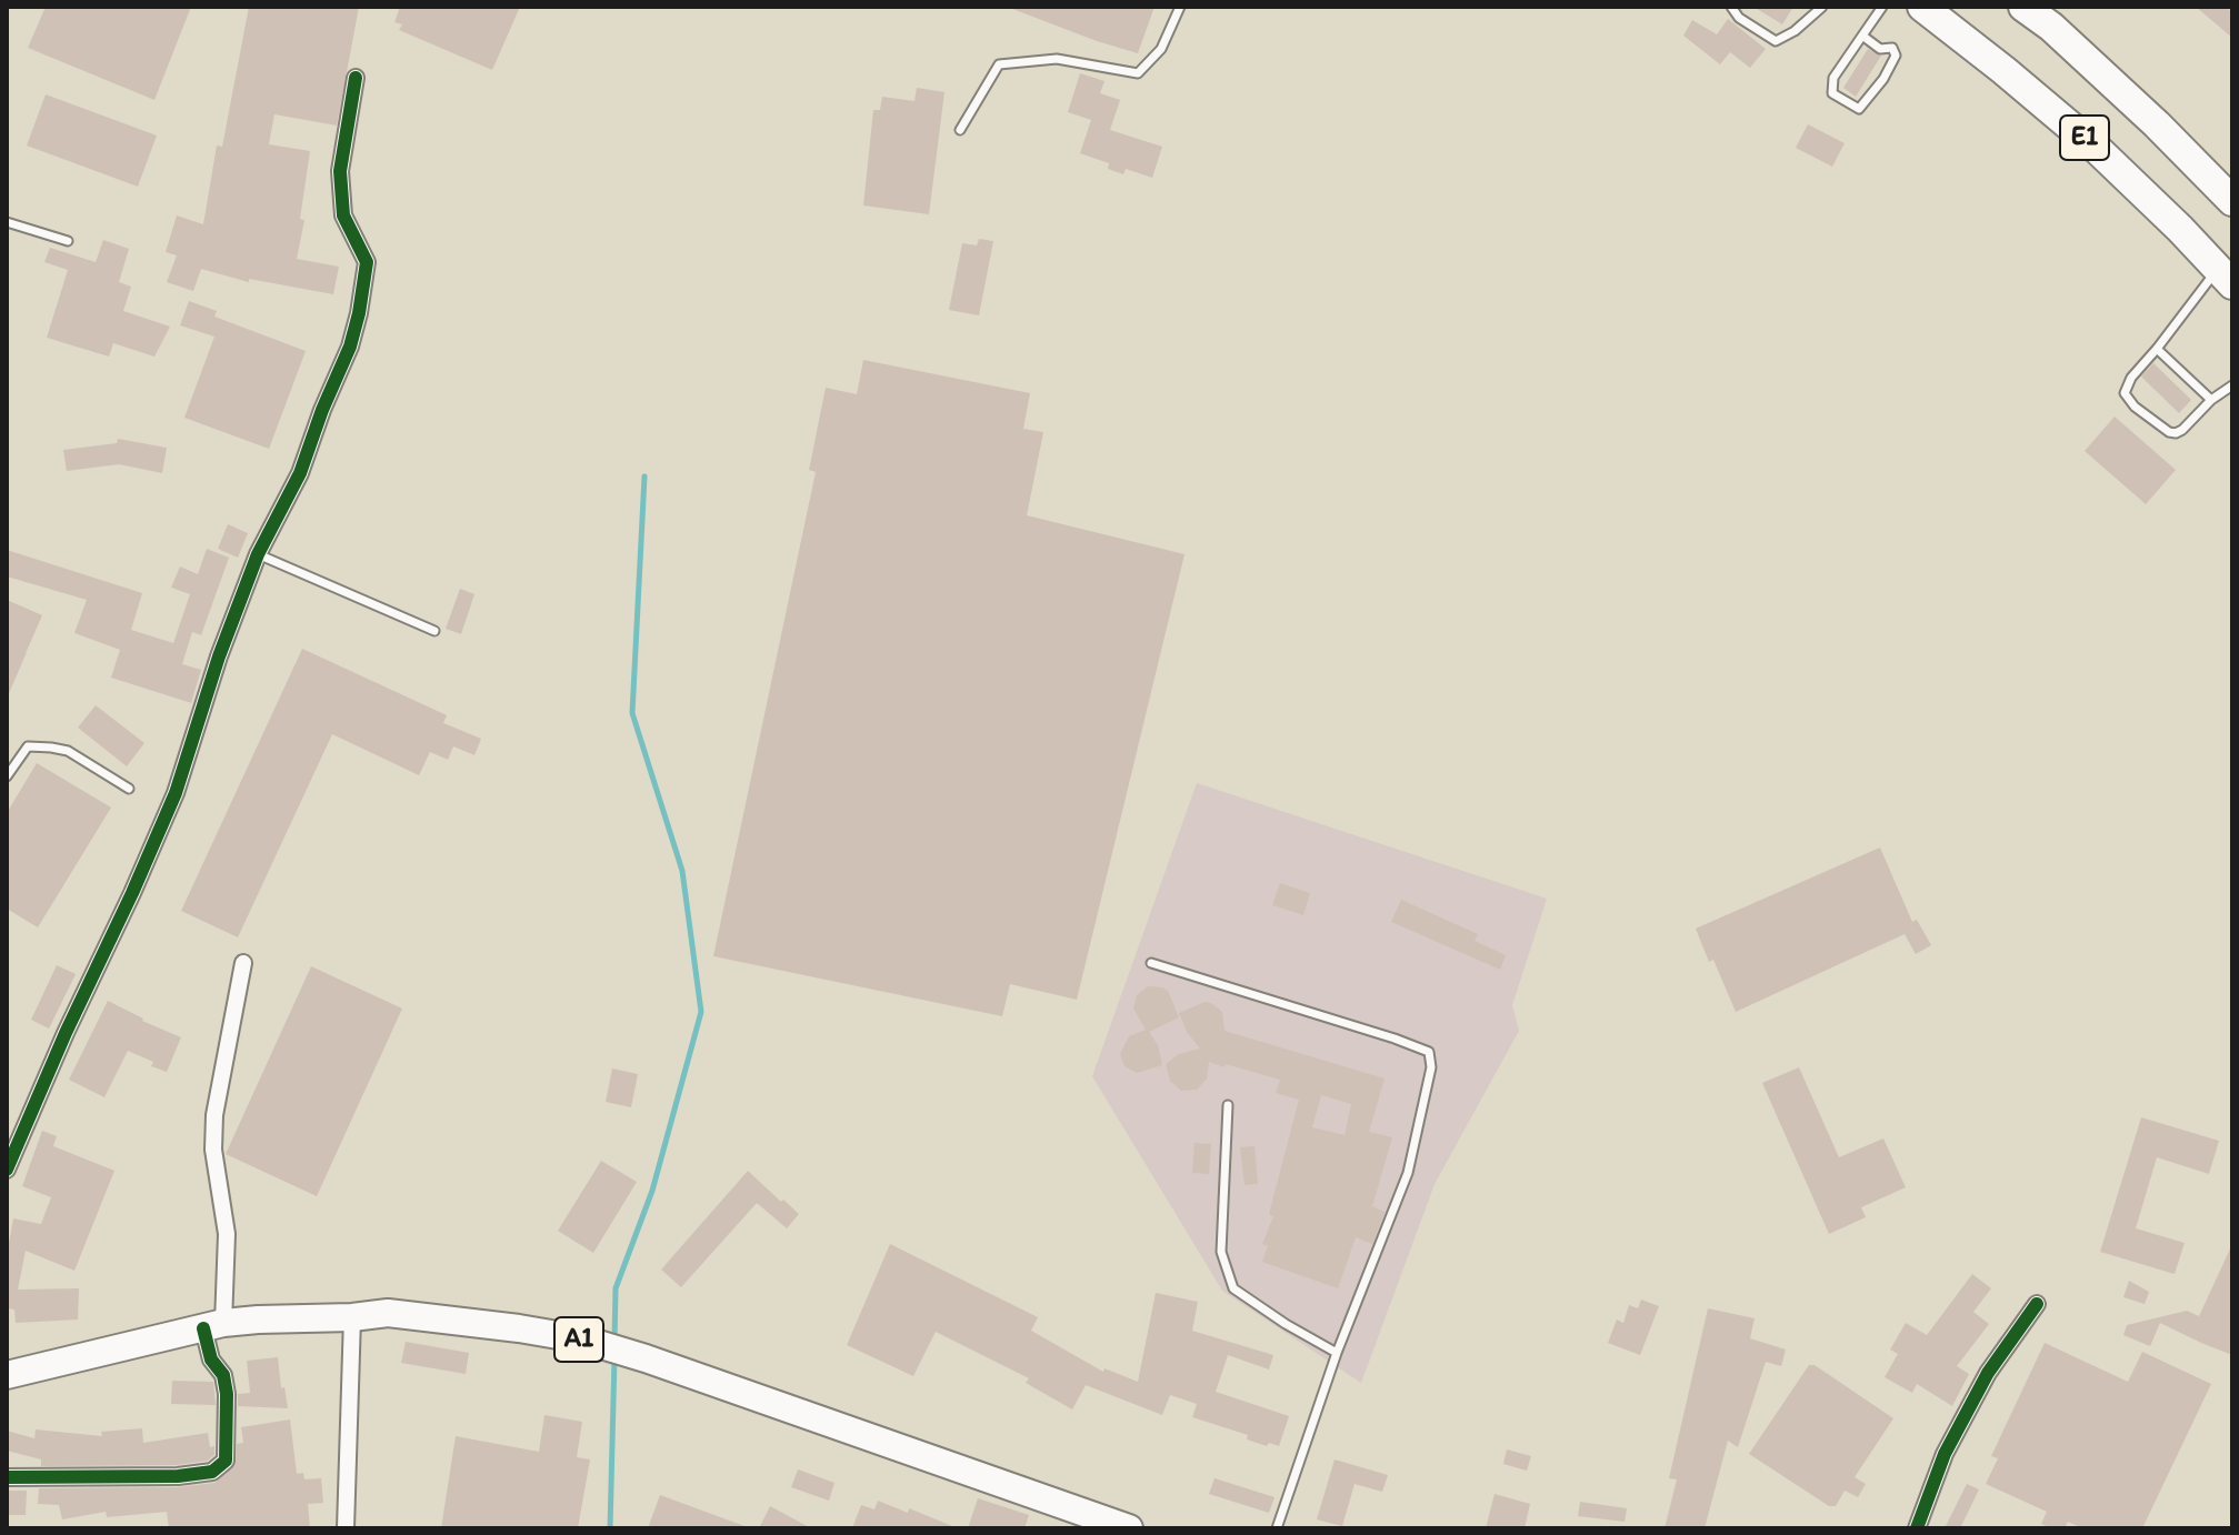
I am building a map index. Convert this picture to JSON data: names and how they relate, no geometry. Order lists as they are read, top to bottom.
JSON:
{
  "streets": {
    "highway": ["E1", "A1"]
  }
}
